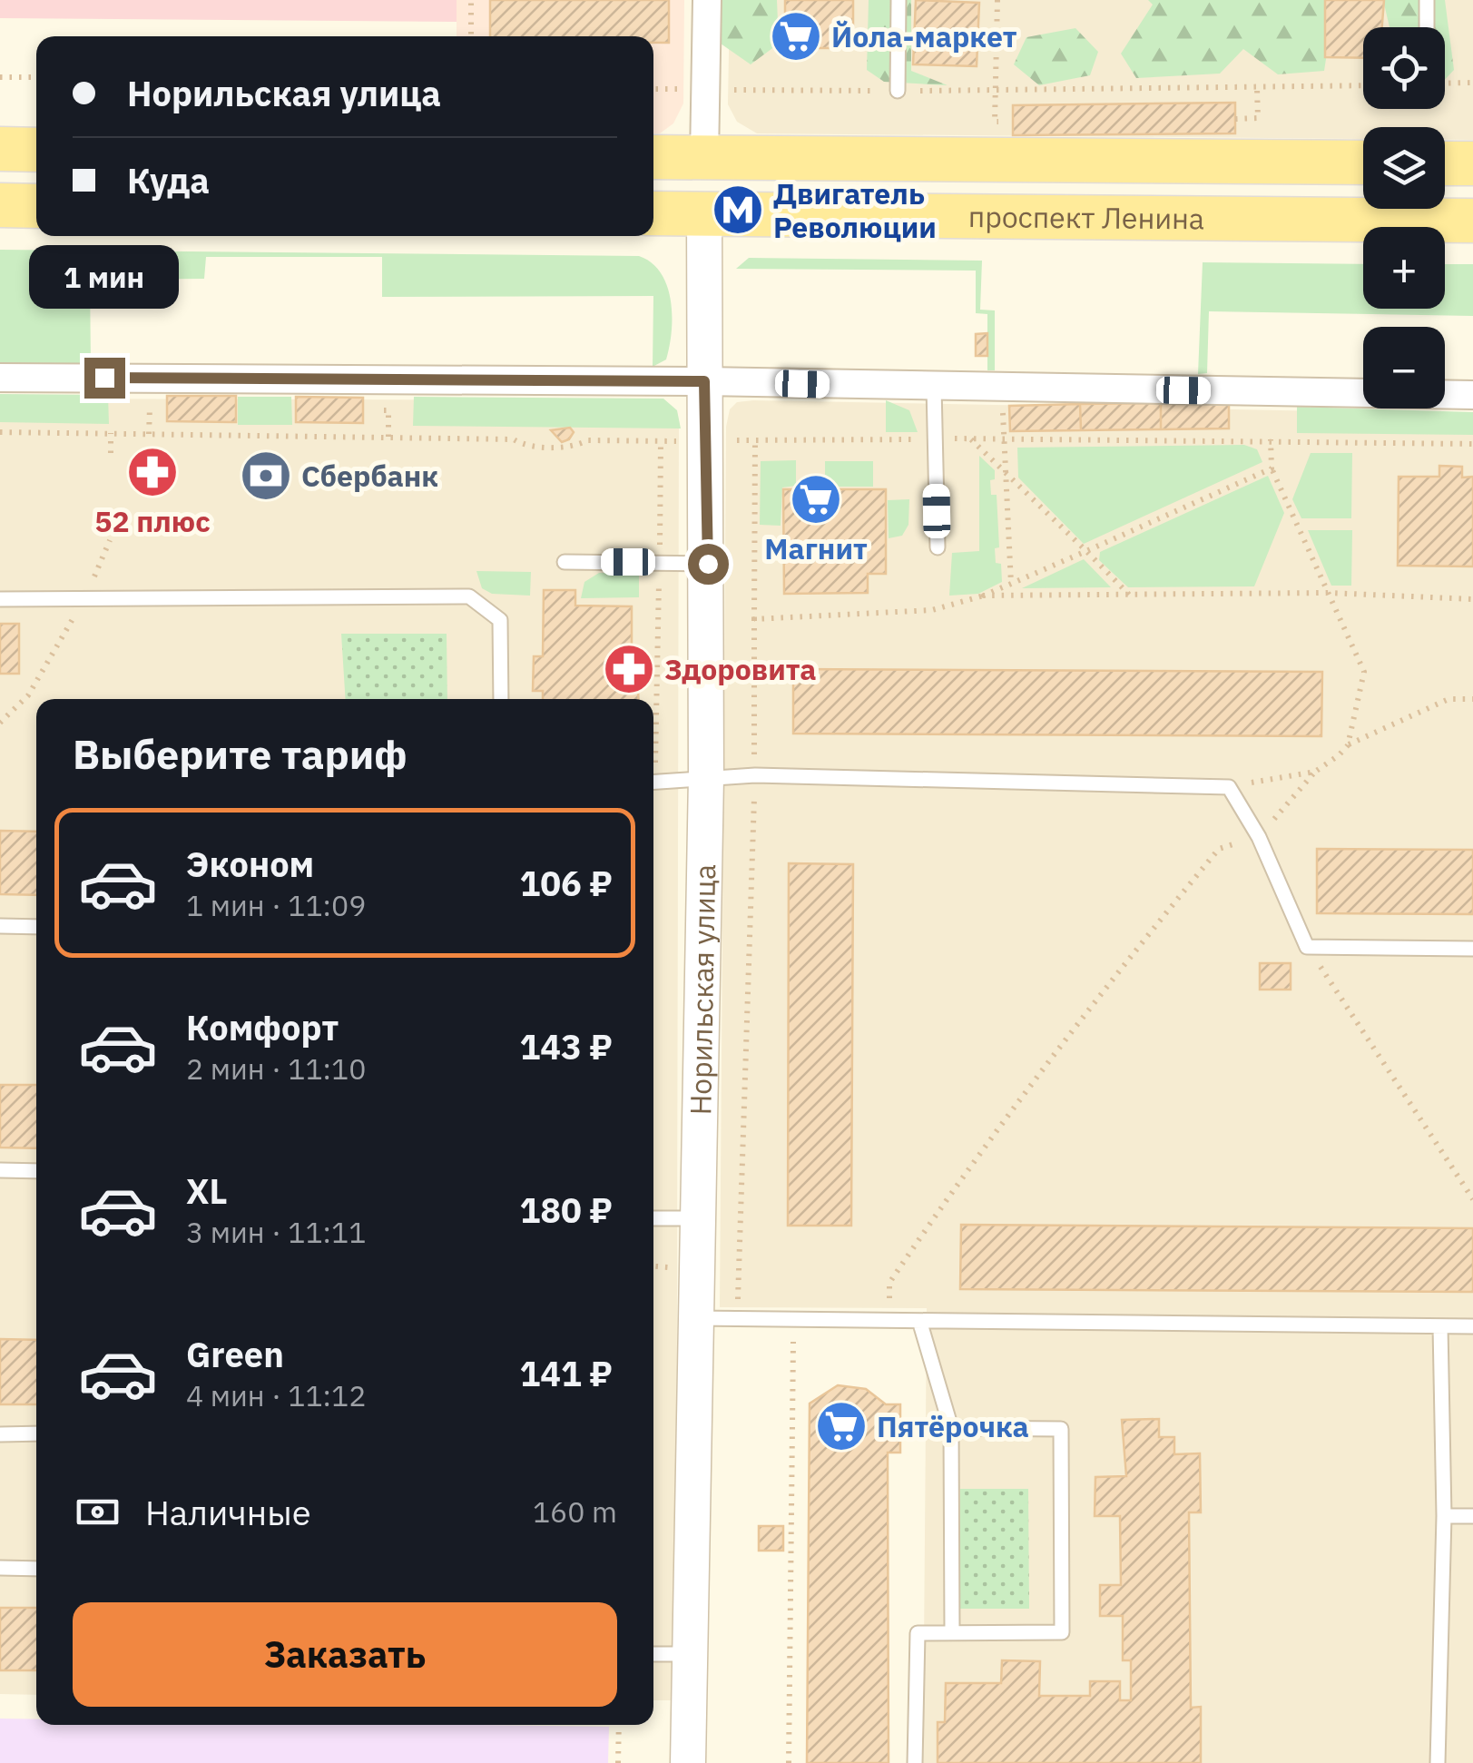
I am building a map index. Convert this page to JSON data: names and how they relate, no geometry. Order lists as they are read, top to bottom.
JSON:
{
  "streets": {
    "main road": ["проспект Ленина"],
    "street": ["Норильская улица"]
  },
  "crossings": [
    ["проспект Ленина", "Норильская улица"]
  ],
  "places": {
    "supermarket": ["Йола-маркет", "Магнит", "Пятёрочка"],
    "metro station": ["Двигатель Революции"],
    "pharmacy": ["52 плюс", "Здоровита"],
    "bank": ["Сбербанк"]
  },
  "page": {
    "map_buttons": ["+", "−"],
    "banner": ["Норильская улица", "Куда"],
    "bubble": "1 мин",
    "heading": "Выберите тариф",
    "list": [
      {
        "name": "Эконом",
        "note": "1 мин · 11:09",
        "value": "106 ₽"
      },
      {
        "name": "Комфорт",
        "note": "2 мин · 11:10",
        "value": "143 ₽"
      },
      {
        "name": "XL",
        "note": "3 мин · 11:11",
        "value": "180 ₽"
      },
      {
        "name": "Green",
        "note": "4 мин · 11:12",
        "value": "141 ₽"
      }
    ],
    "pay": ["Наличные", "160 m"],
    "buttons": "Заказать"
  }
}
